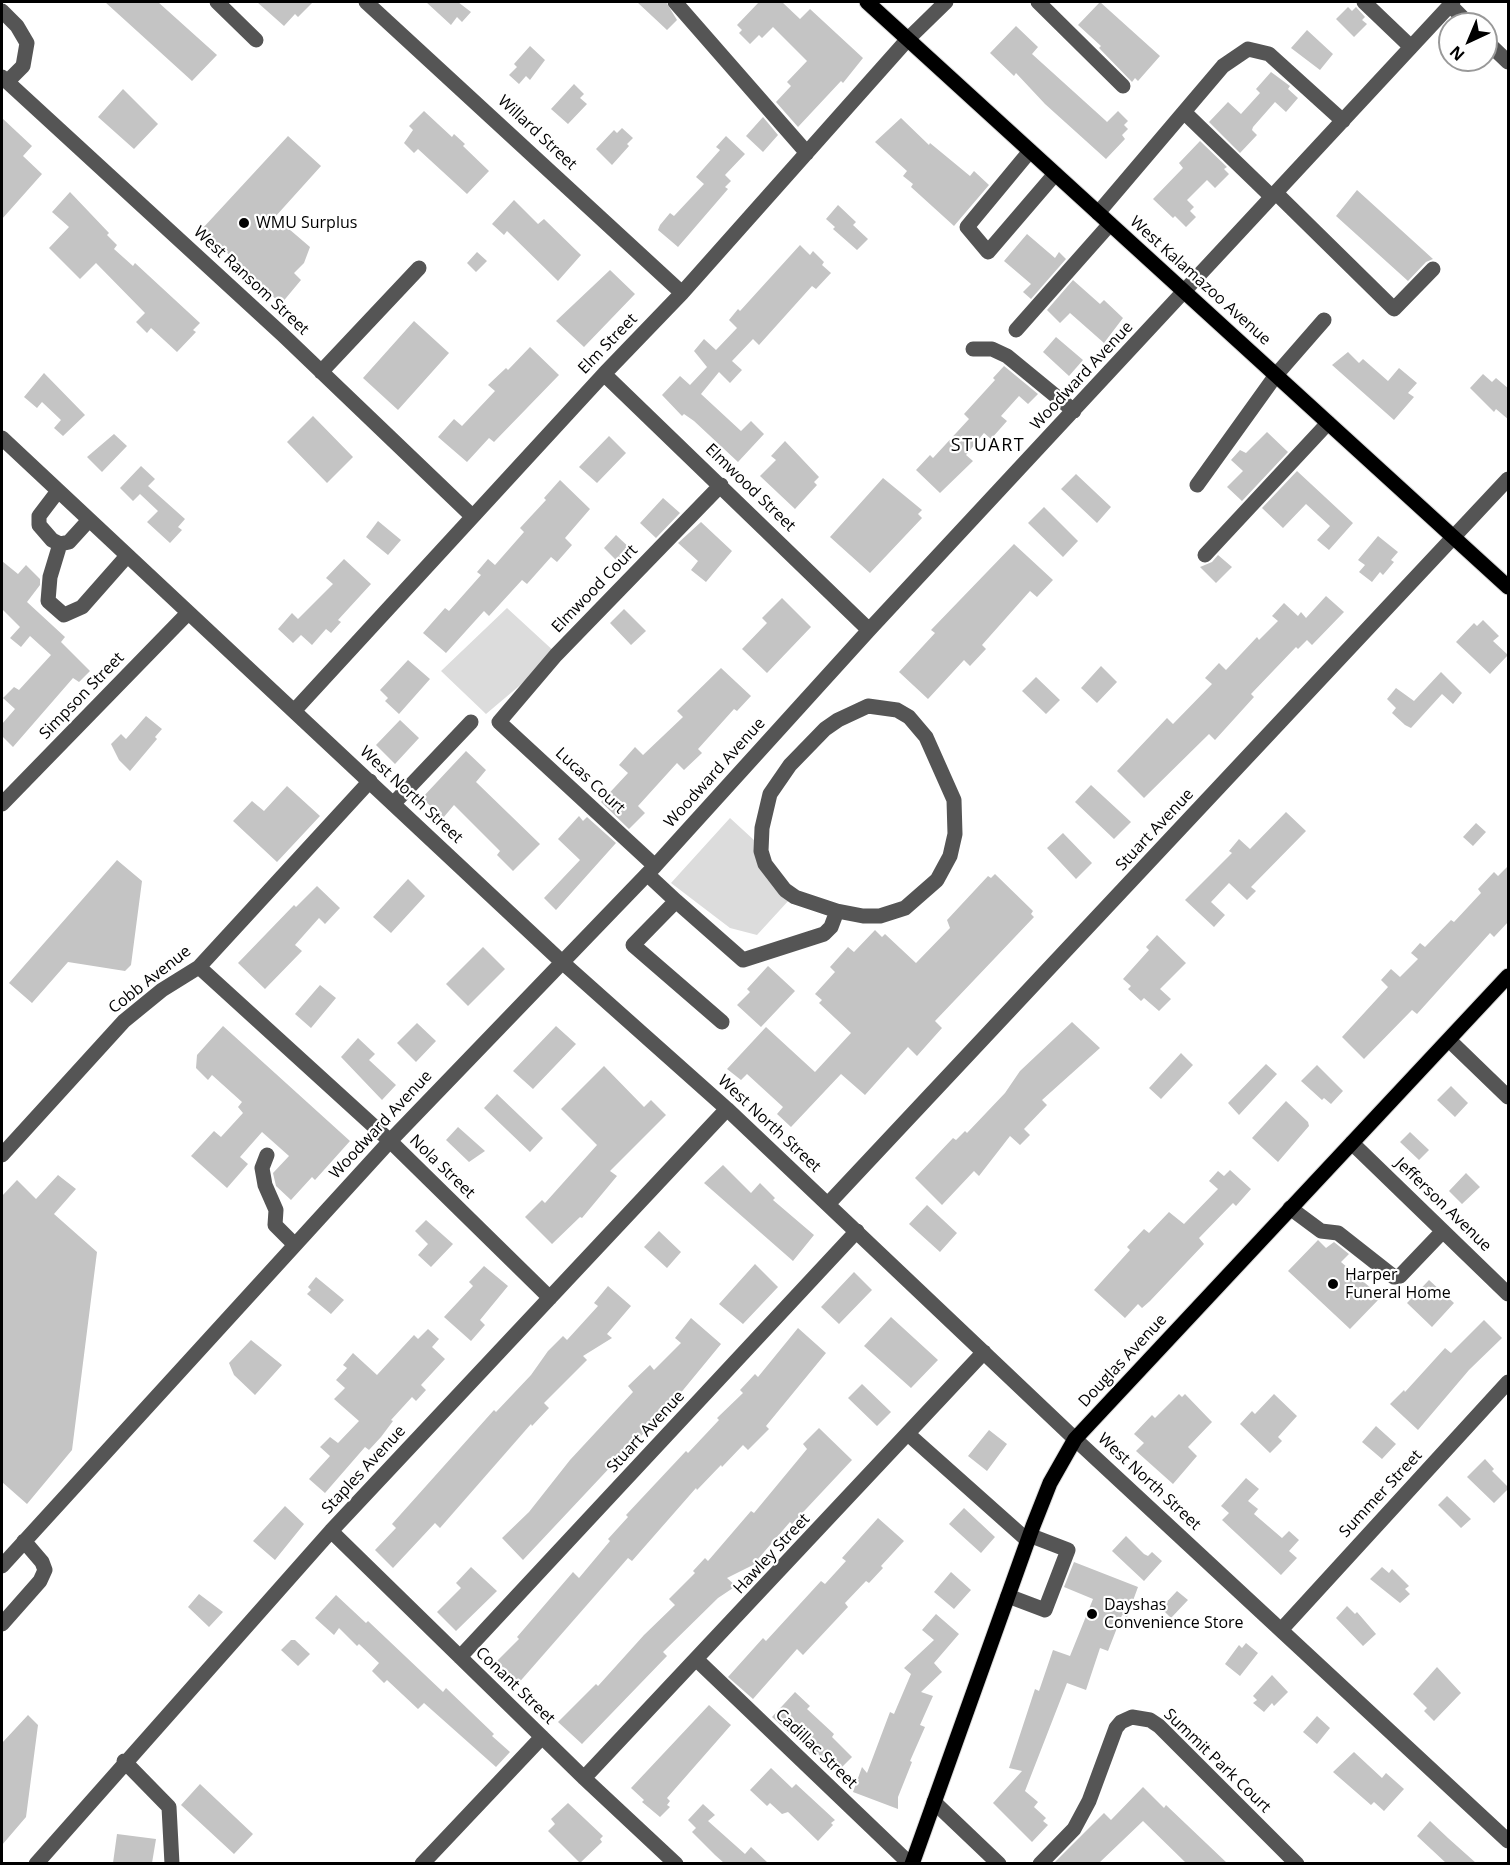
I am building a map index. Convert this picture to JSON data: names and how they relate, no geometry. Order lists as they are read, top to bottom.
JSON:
{
  "streets": {
    "main road": ["West Kalamazoo Avenue", "Douglas Avenue"],
    "street": [
      "Willard Street",
      "West Ransom Street",
      "Elm Street",
      "Woodward Avenue",
      "Elmwood Street",
      "Elmwood Court",
      "Simpson Street",
      "Lucas Court",
      "West North Street",
      "Stuart Avenue",
      "Cobb Avenue",
      "Nola Street",
      "Jefferson Avenue",
      "Staples Avenue",
      "Summer Street",
      "Hawley Street",
      "Conant Street",
      "Cadillac Street",
      "Summit Park Court"
    ]
  },
  "crossings": [
    ["Willard Street", "Elm Street"],
    ["West Ransom Street", "Elm Street"],
    ["West Kalamazoo Avenue", "Elm Street"],
    ["West Kalamazoo Avenue", "Woodward Avenue"],
    ["West Kalamazoo Avenue", "Stuart Avenue"],
    ["Elm Street", "Elmwood Street"],
    ["Elm Street", "West North Street"],
    ["Woodward Avenue", "Elmwood Street"],
    ["Woodward Avenue", "Lucas Court"],
    ["Woodward Avenue", "West North Street"],
    ["Woodward Avenue", "Nola Street"],
    ["Elmwood Street", "Elmwood Court"],
    ["Elmwood Court", "Lucas Court"],
    ["Simpson Street", "West North Street"],
    ["West North Street", "Stuart Avenue"],
    ["West North Street", "Cobb Avenue"],
    ["West North Street", "Douglas Avenue"],
    ["West North Street", "Staples Avenue"],
    ["West North Street", "Summer Street"],
    ["West North Street", "Hawley Street"],
    ["Stuart Avenue", "Conant Street"],
    ["Cobb Avenue", "Nola Street"],
    ["Nola Street", "Staples Avenue"],
    ["Jefferson Avenue", "Douglas Avenue"],
    ["Douglas Avenue", "Cadillac Street"],
    ["Staples Avenue", "Conant Street"],
    ["Hawley Street", "Conant Street"],
    ["Hawley Street", "Cadillac Street"]
  ],
  "districts": ["STUART"],
  "places": ["WMU Surplus", "Harper Funeral Home", "Dayshas Convenience Store"],
  "north": "bottom left"
}
